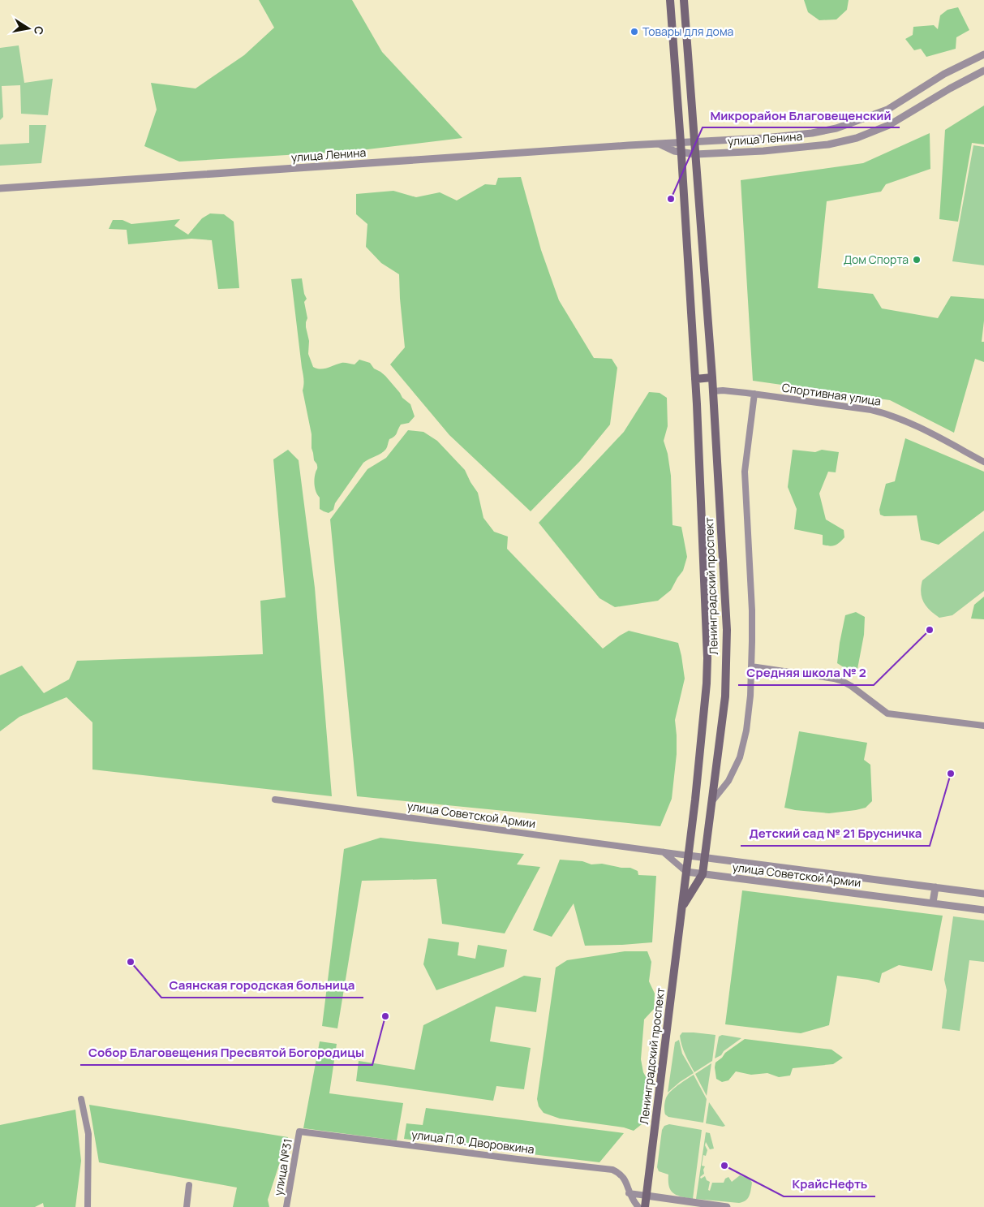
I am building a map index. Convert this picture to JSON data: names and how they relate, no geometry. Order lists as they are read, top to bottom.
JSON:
{
  "streets": {
    "main road": ["Ленинградский проспект"],
    "street": [
      "улица Ленина",
      "Спортивная улица",
      "улица Советской Армии",
      "улица П.Ф. Дворовкина",
      "улица №31"
    ]
  },
  "crossings": [
    ["улица Ленина", "Ленинградский проспект"],
    ["Спортивная улица", "Ленинградский проспект"],
    ["Ленинградский проспект", "улица Советской Армии"],
    ["улица П.Ф. Дворовкина", "улица №31"]
  ],
  "places": [
    "Товары для дома",
    "Микрорайон Благовещенский",
    "Дом Спорта",
    "Средняя школа № 2",
    "Детский сад № 21 Брусничка",
    "Саянская городская больница",
    "Собор Благовещения Пресвятой Богородицы",
    "КрайсНефть"
  ],
  "north": "right"
}
